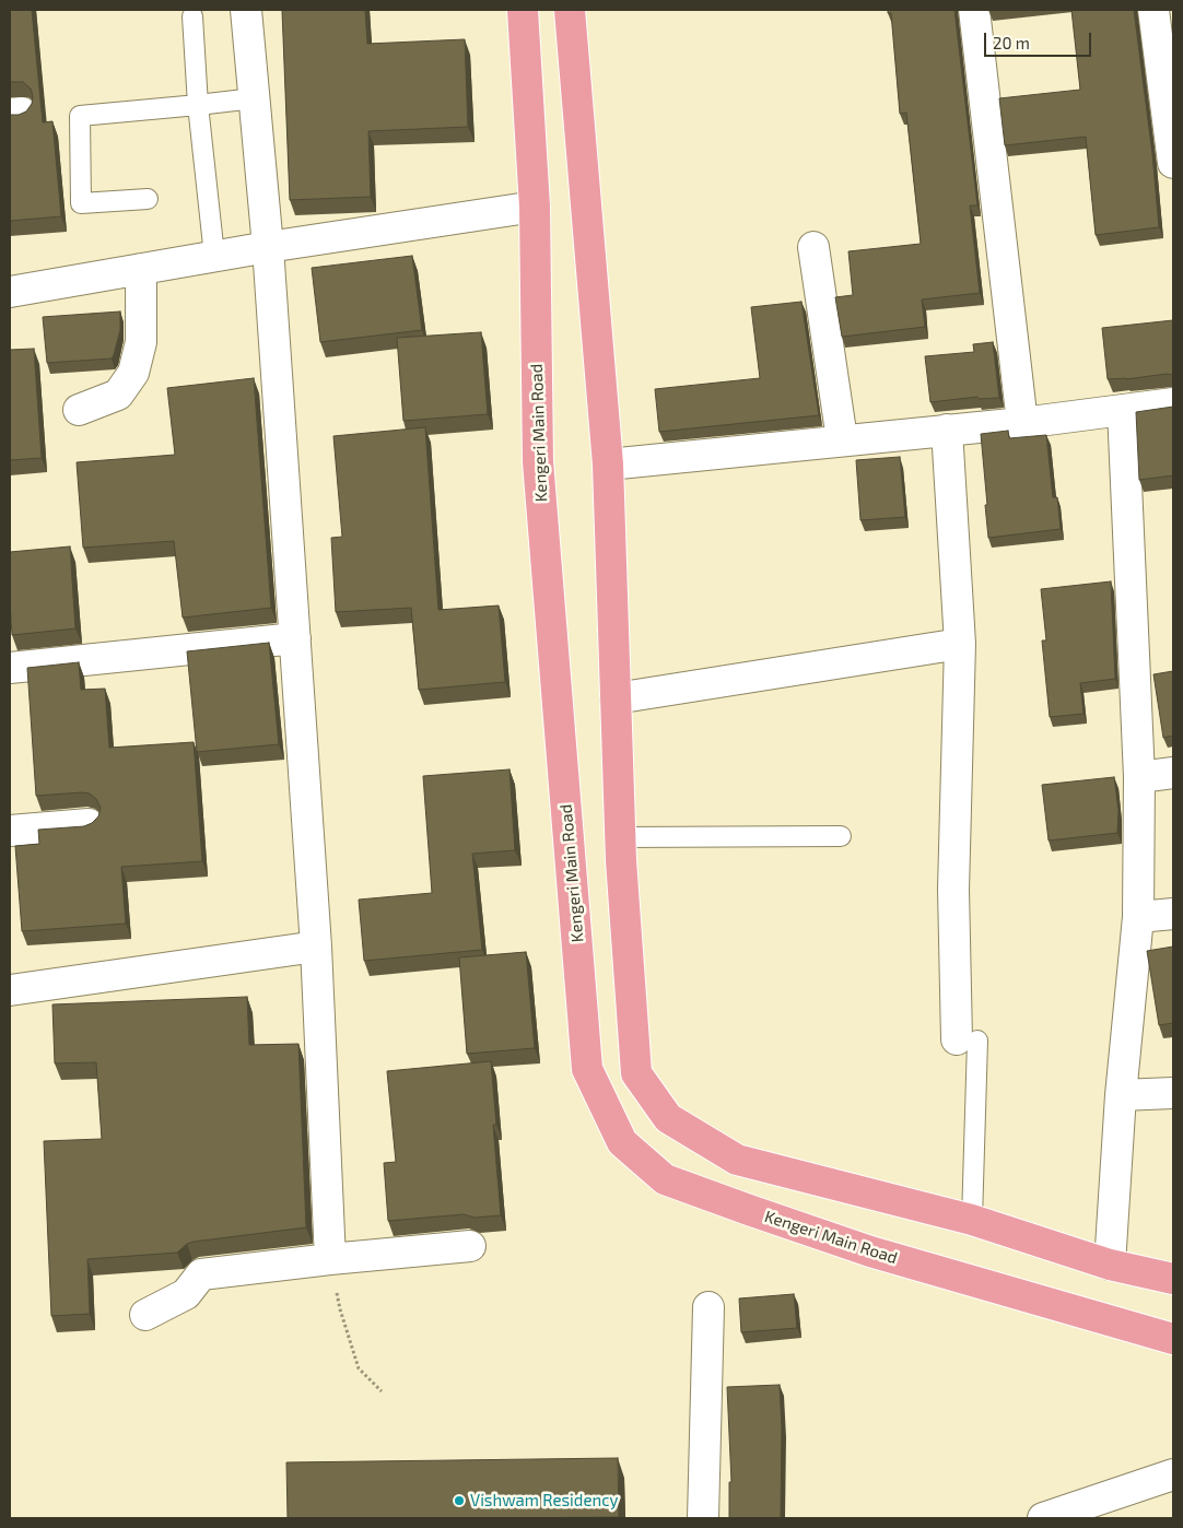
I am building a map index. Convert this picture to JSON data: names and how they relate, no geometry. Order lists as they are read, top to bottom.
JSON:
{
  "streets": {
    "main road": ["Kengeri Main Road"]
  },
  "places": ["Vishwam Residency"],
  "scale_bar": "20 m"
}
